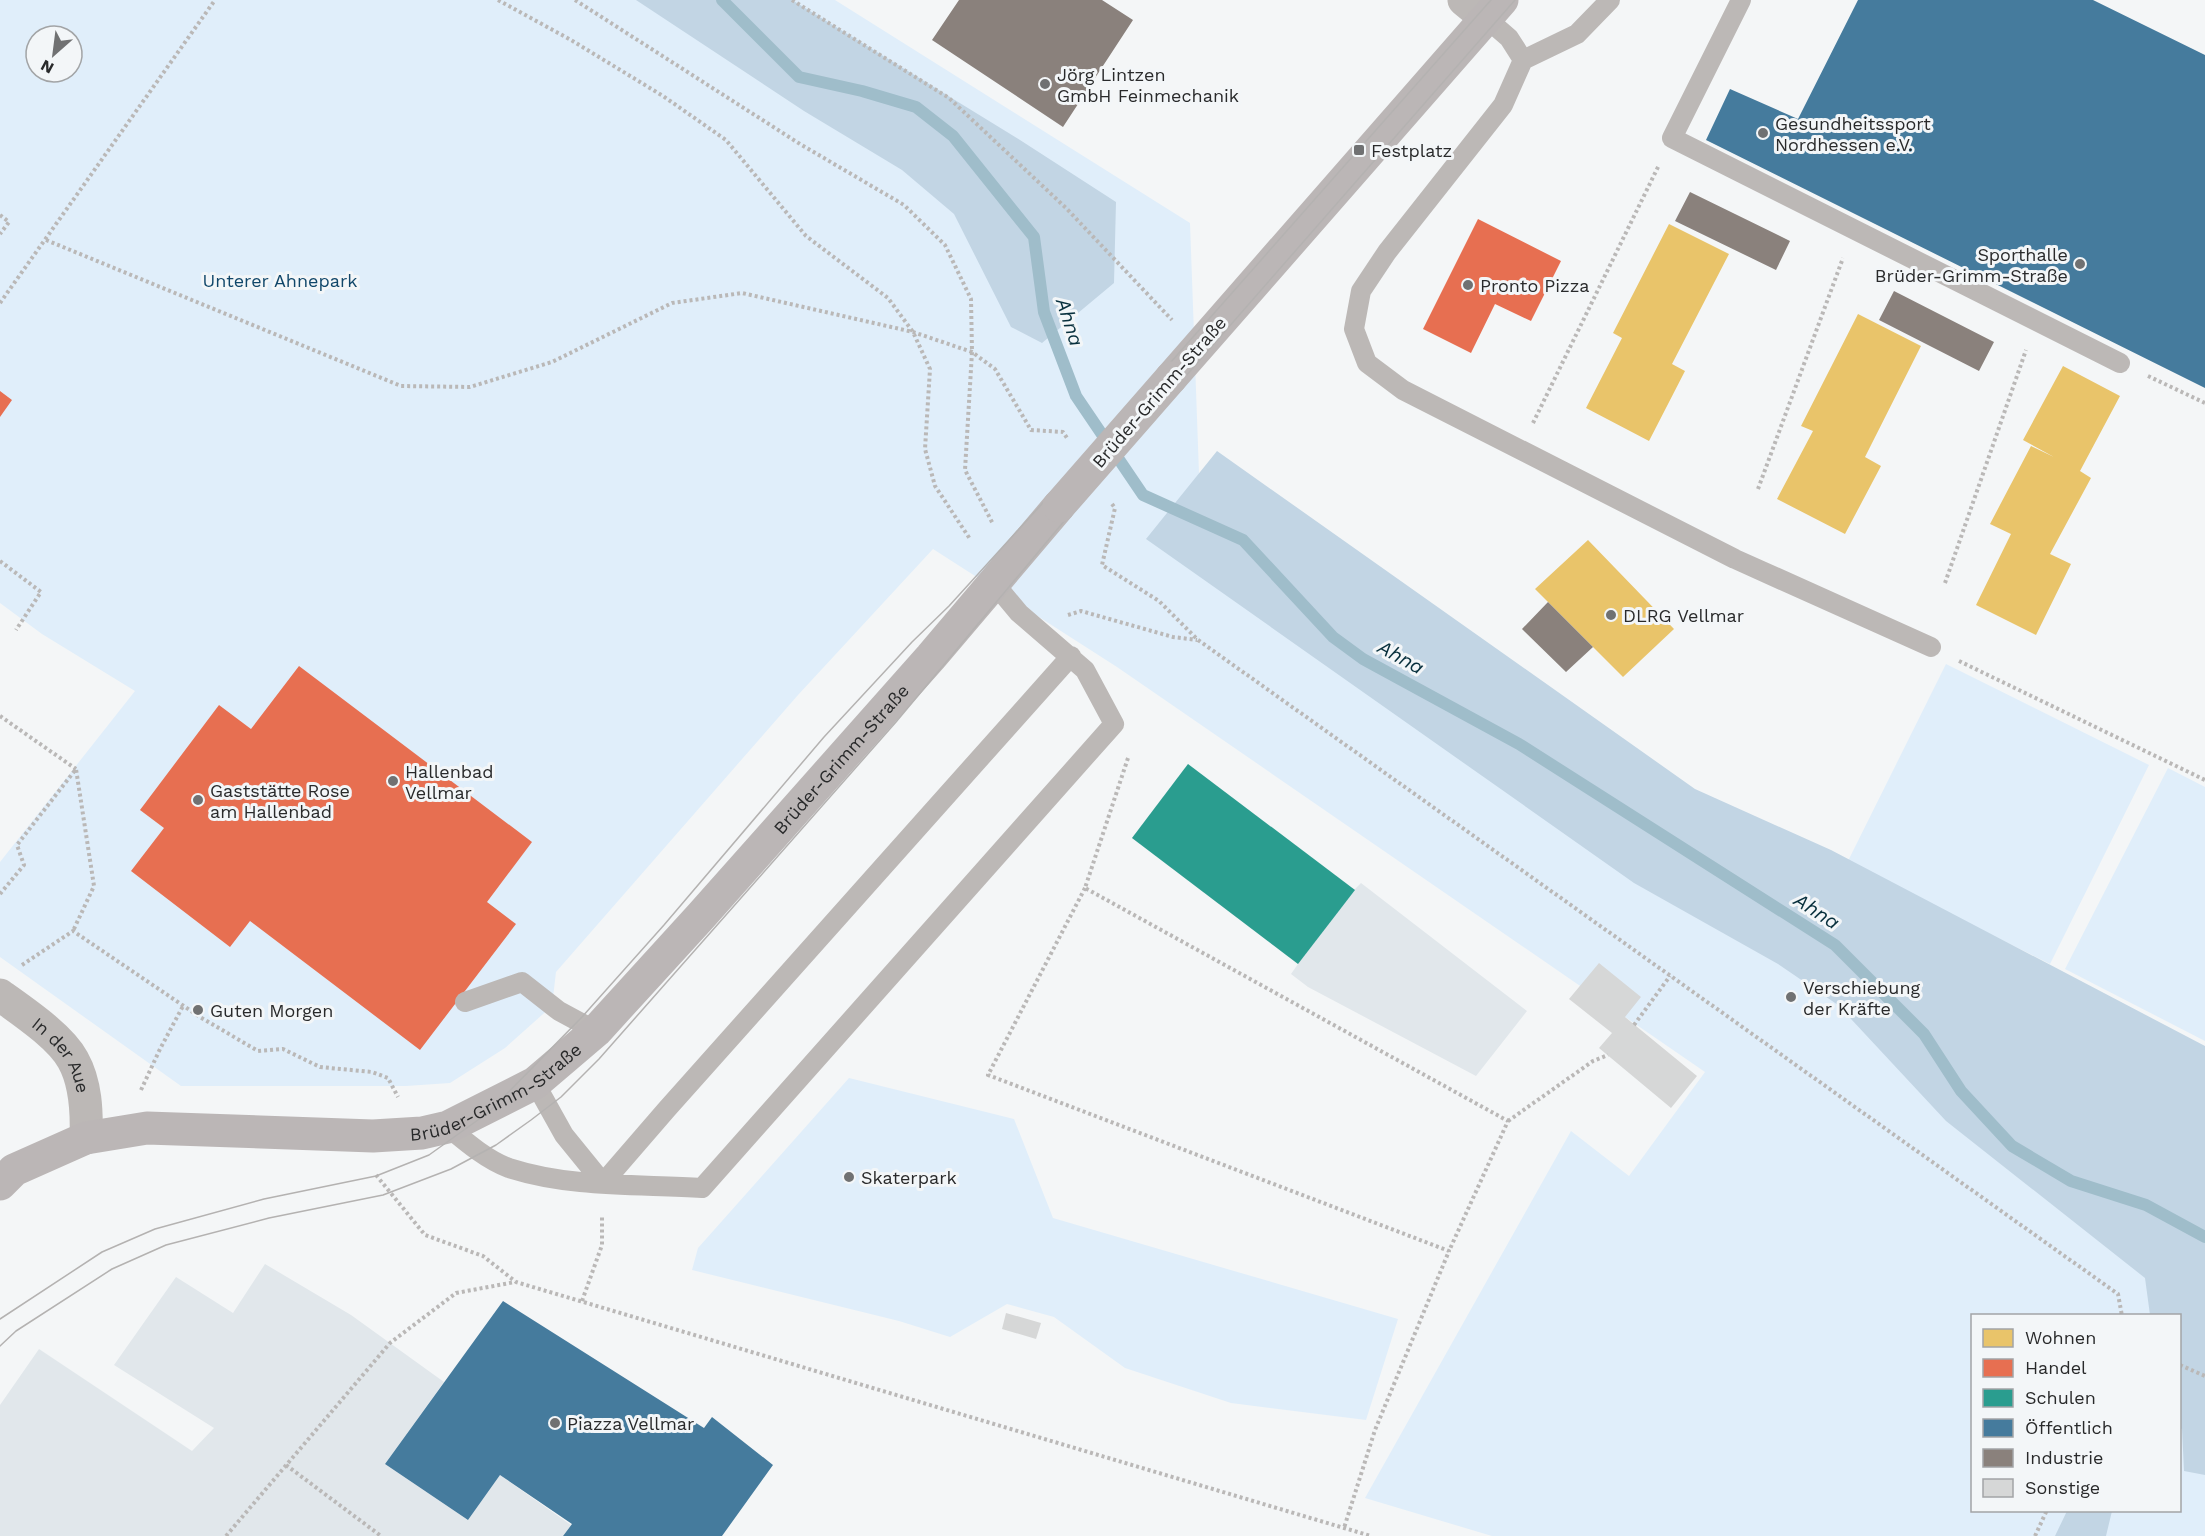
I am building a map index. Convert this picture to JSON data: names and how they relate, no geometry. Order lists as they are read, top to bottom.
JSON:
{
  "streets": {
    "street": ["Brüder-Grimm-Straße", "In der Aue"]
  },
  "crossings": [
    ["Brüder-Grimm-Straße", "In der Aue"]
  ],
  "water": ["Ahna"],
  "parks": ["Unterer Ahnepark"],
  "places": {
    "other": [
      "Jörg Lintzen GmbH Feinmechanik",
      "Gesundheitssport Nordhessen e.V.",
      "Sporthalle Brüder-Grimm-Straße",
      "Pronto Pizza",
      "DLRG Vellmar",
      "Hallenbad Vellmar",
      "Gaststätte Rose am Hallenbad",
      "Verschiebung der Kräfte",
      "Guten Morgen",
      "Skaterpark",
      "Piazza Vellmar"
    ],
    "transit": ["Festplatz"]
  },
  "legend": [
    "Wohnen",
    "Handel",
    "Schulen",
    "Öffentlich",
    "Industrie",
    "Sonstige"
  ],
  "north": "bottom left"
}
